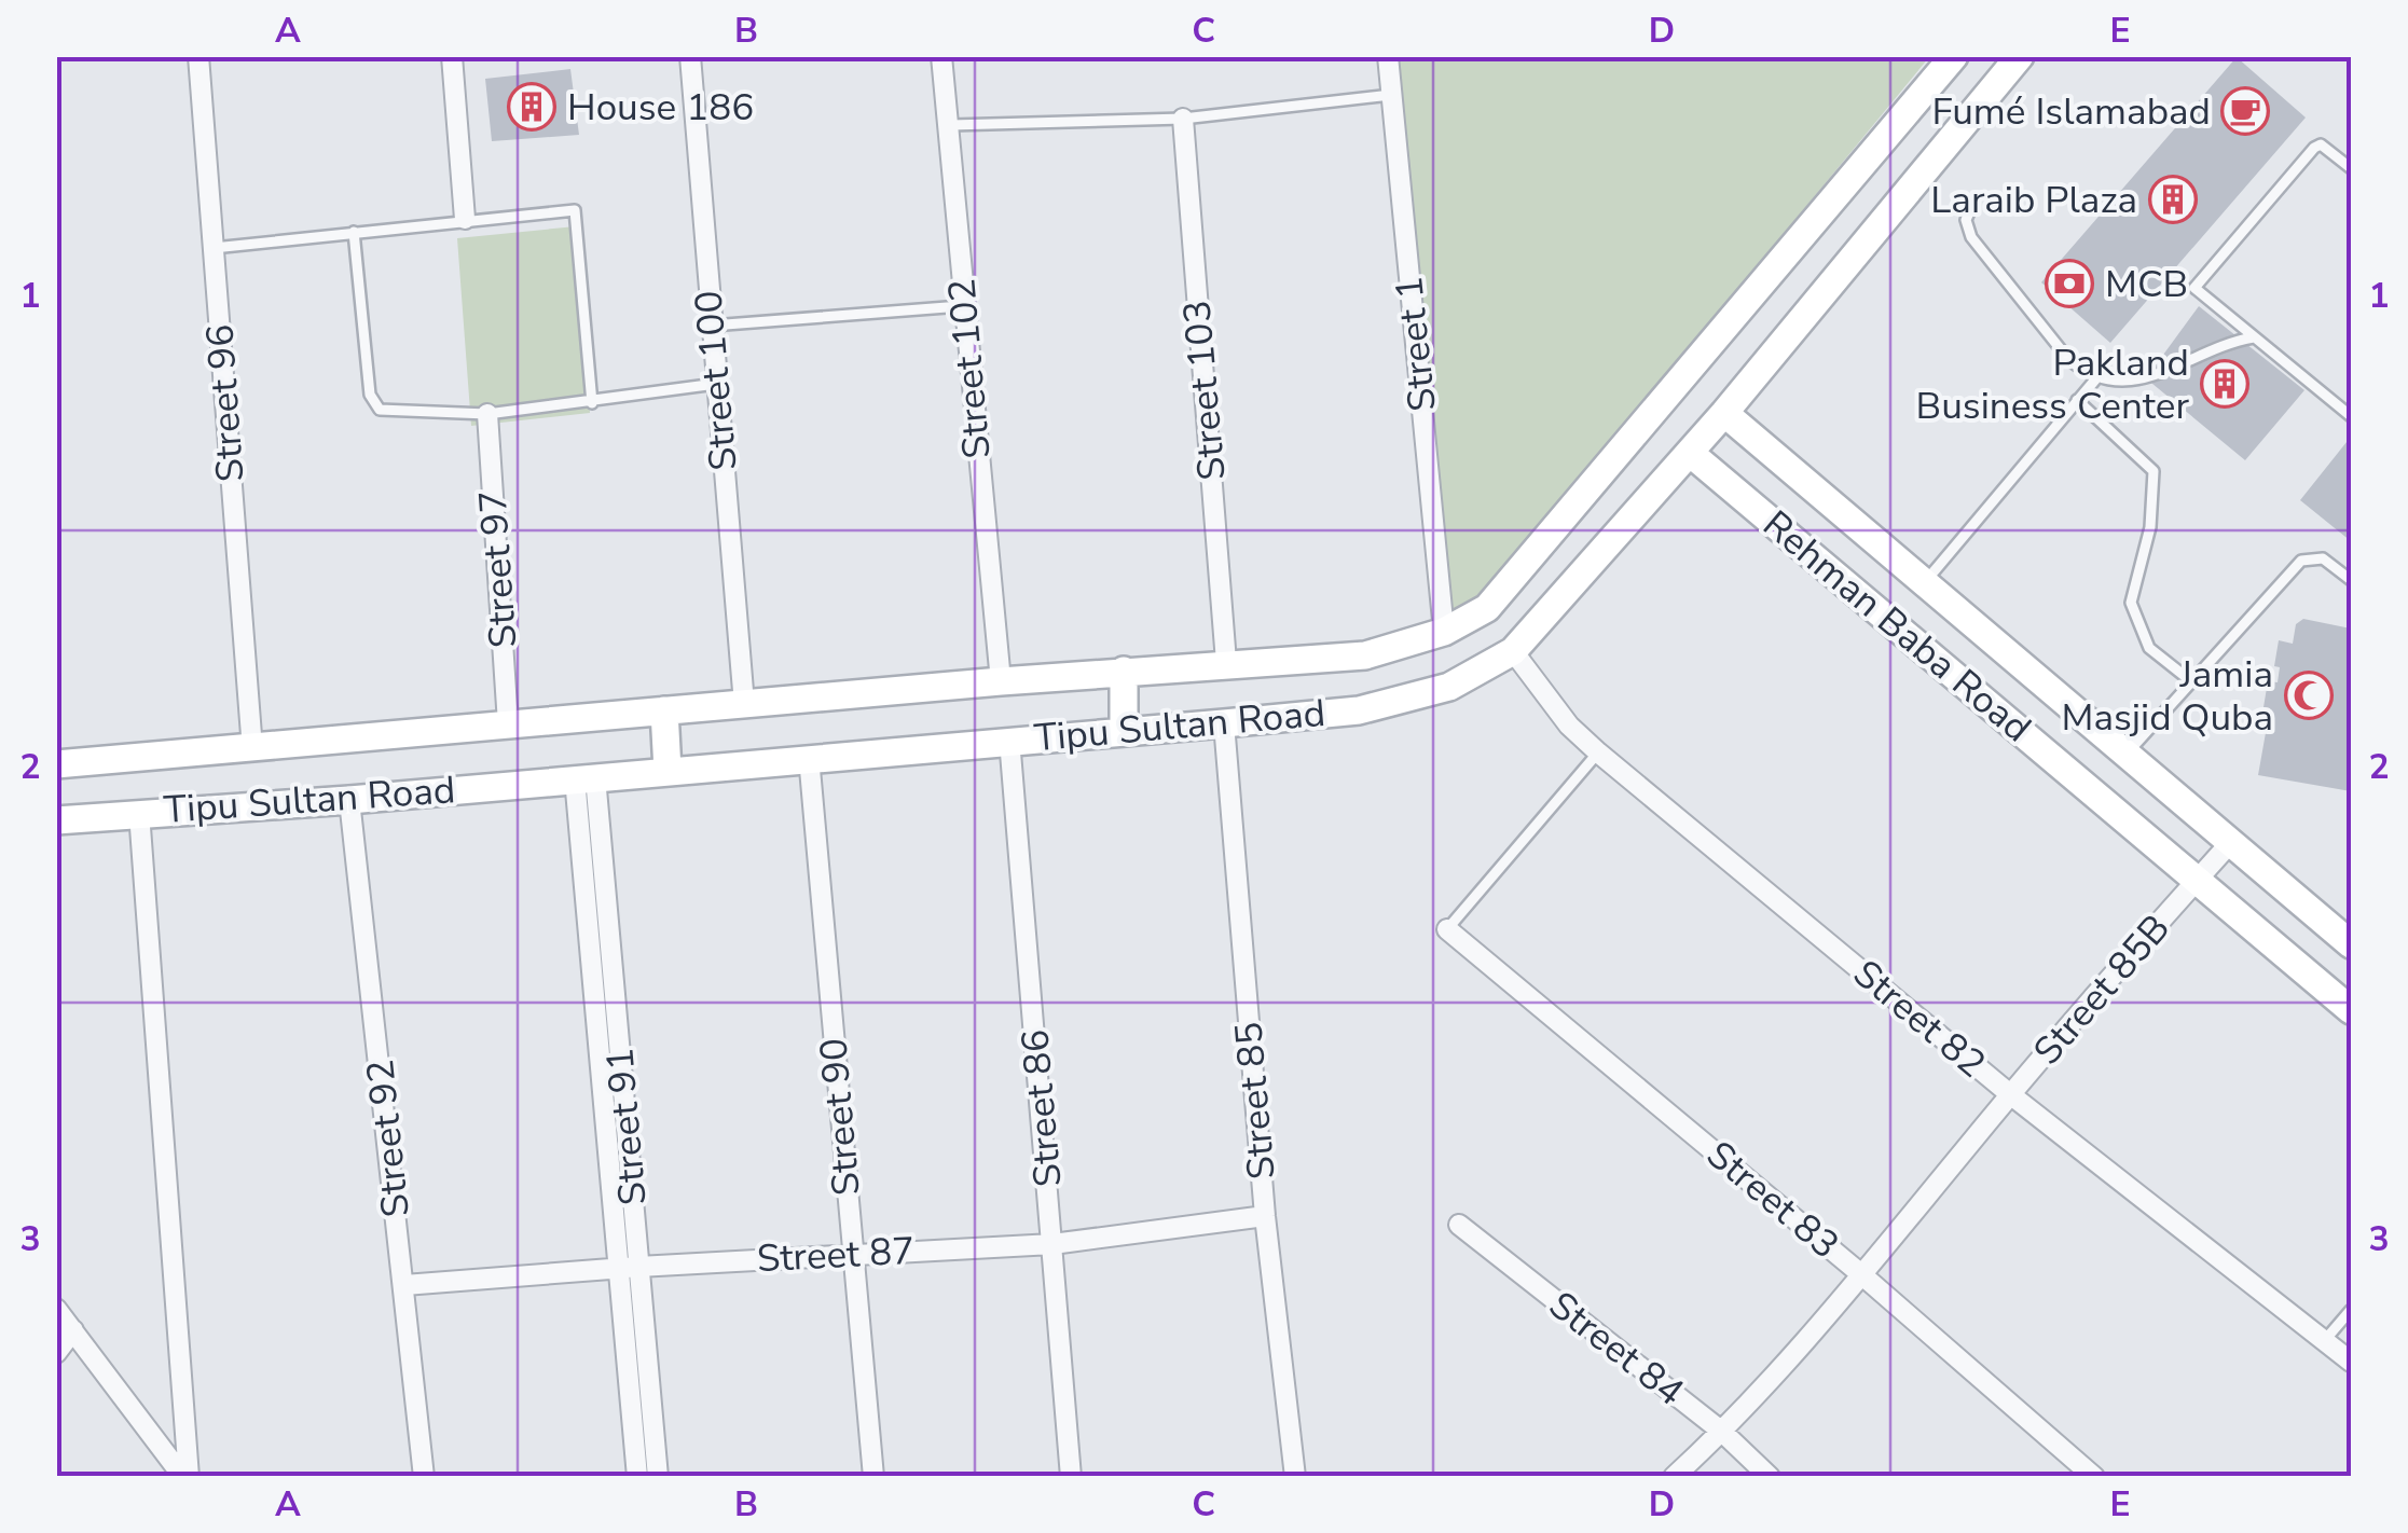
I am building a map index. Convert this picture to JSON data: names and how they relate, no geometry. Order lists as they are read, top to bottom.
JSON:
{
  "streets": {
    "street": [
      "Street 1",
      "Street 102",
      "Street 100",
      "Street 103",
      "Street 96",
      "Street 97",
      "Rehman Baba Road",
      "Tipu Sultan Road",
      "Street 85B",
      "Street 82",
      "Street 85",
      "Street 86",
      "Street 90",
      "Street 91",
      "Street 92",
      "Street 83",
      "Street 87",
      "Street 84"
    ]
  },
  "crossings": [
    ["Street 1", "Tipu Sultan Road"],
    ["Street 102", "Tipu Sultan Road"],
    ["Street 100", "Tipu Sultan Road"],
    ["Street 103", "Tipu Sultan Road"],
    ["Street 96", "Tipu Sultan Road"],
    ["Street 97", "Tipu Sultan Road"],
    ["Rehman Baba Road", "Tipu Sultan Road"],
    ["Rehman Baba Road", "Street 85B"],
    ["Tipu Sultan Road", "Street 82"],
    ["Tipu Sultan Road", "Street 85"],
    ["Tipu Sultan Road", "Street 86"],
    ["Tipu Sultan Road", "Street 90"],
    ["Tipu Sultan Road", "Street 91"],
    ["Tipu Sultan Road", "Street 92"],
    ["Street 85B", "Street 82"],
    ["Street 85B", "Street 83"],
    ["Street 85B", "Street 84"],
    ["Street 85", "Street 87"],
    ["Street 86", "Street 87"],
    ["Street 90", "Street 87"],
    ["Street 91", "Street 87"],
    ["Street 92", "Street 87"]
  ],
  "places": {
    "building": ["House 186", "Laraib Plaza", "Pakland Business Center"],
    "cafe": ["Fumé Islamabad"],
    "bank": ["MCB"],
    "mosque": ["Jamia Masjid Quba"]
  },
  "grid": {
    "columns": [
      "A",
      "B",
      "C",
      "D",
      "E"
    ],
    "rows": ["1", "2", "3"]
  }
}
